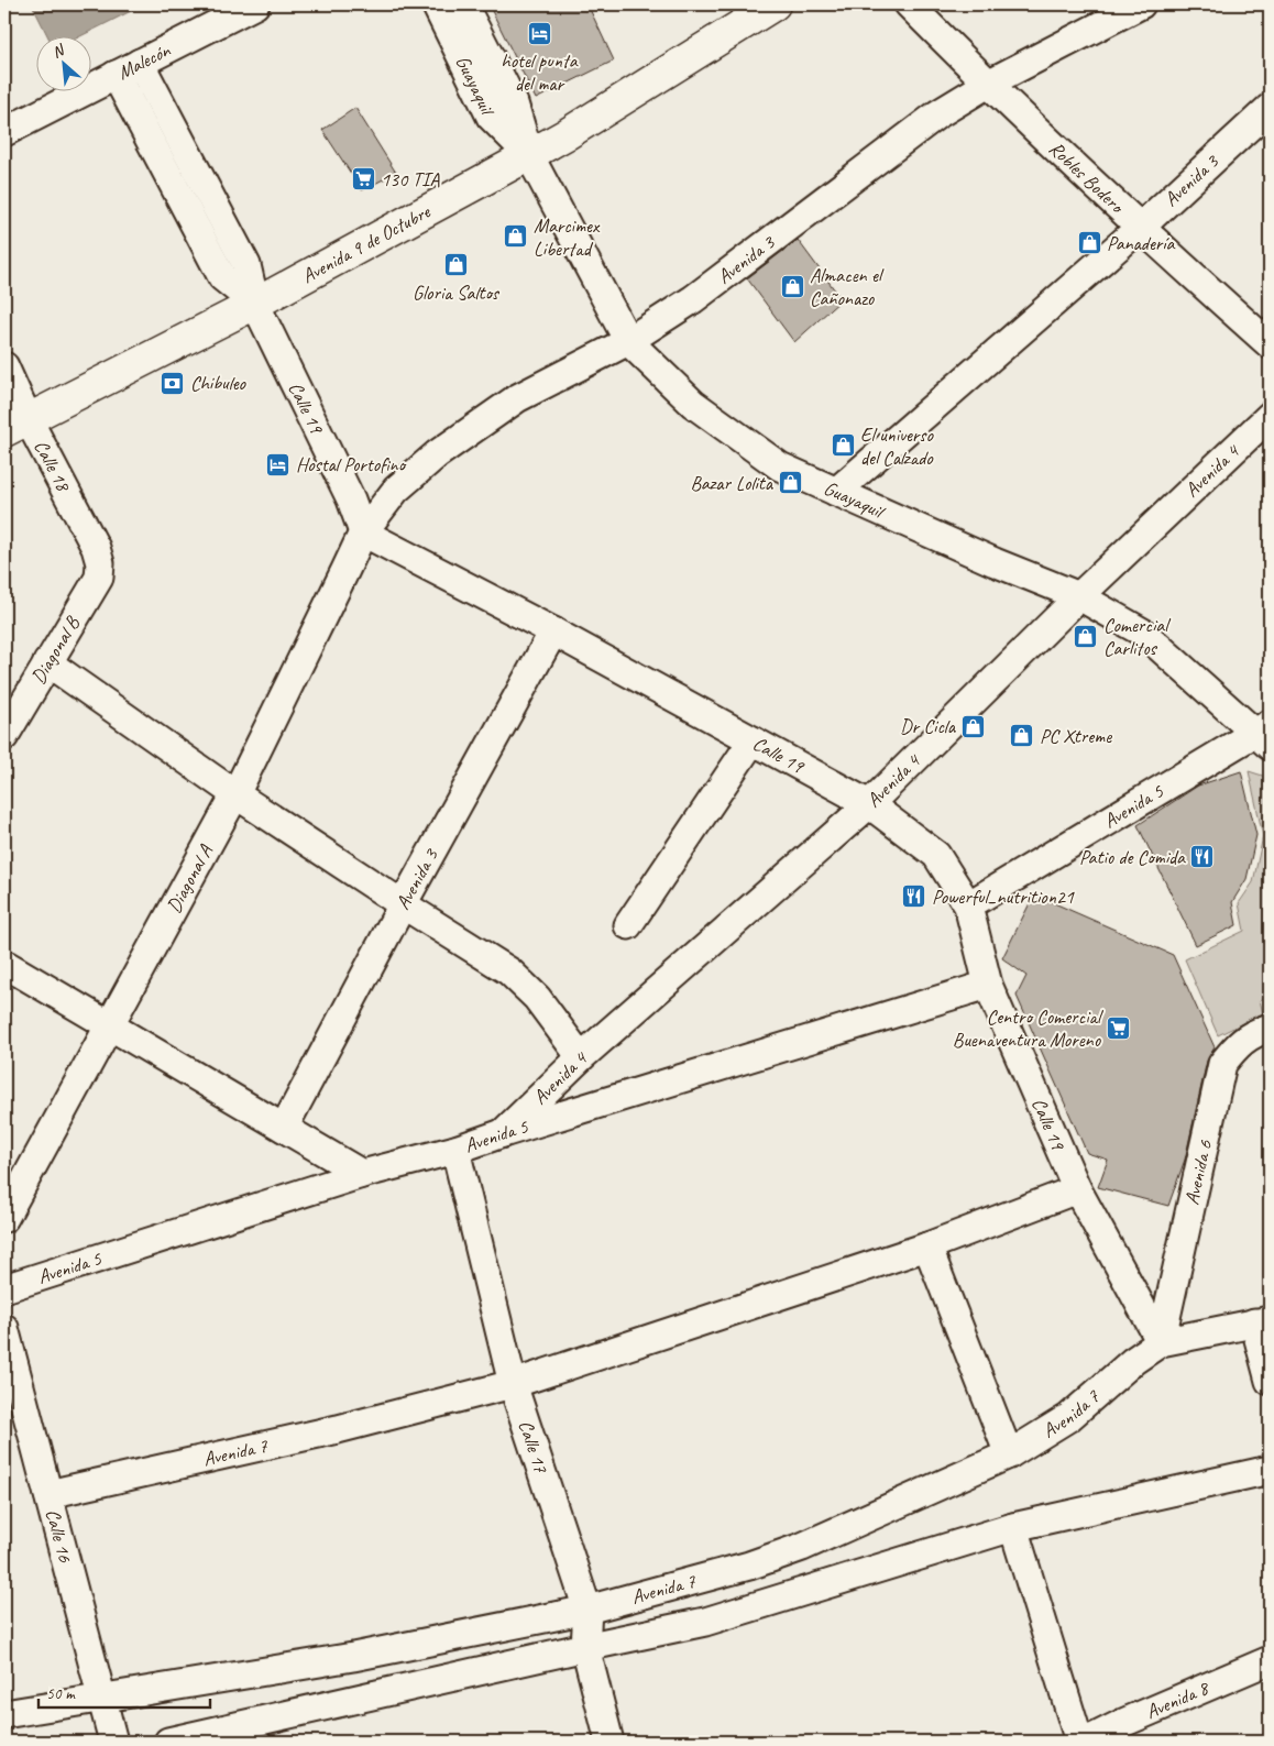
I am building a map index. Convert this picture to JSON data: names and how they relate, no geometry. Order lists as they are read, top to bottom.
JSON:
{
  "streets": {
    "main road": ["Avenida 9 de Octubre"],
    "street": [
      "Malecón",
      "Guayaquil",
      "Robles Bodero",
      "Avenida 3",
      "Calle 19",
      "Calle 18",
      "Avenida 4",
      "Diagonal B",
      "Avenida 5",
      "Diagonal A",
      "Avenida 6",
      "Avenida 7",
      "Calle 17",
      "Calle 16",
      "Avenida 8"
    ]
  },
  "crossings": [
    ["Malecón", "Calle 19"],
    ["Guayaquil", "Avenida 3"],
    ["Guayaquil", "Avenida 9 de Octubre"],
    ["Guayaquil", "Avenida 4"],
    ["Guayaquil", "Avenida 5"],
    ["Robles Bodero", "Avenida 3"],
    ["Avenida 3", "Calle 19"],
    ["Avenida 3", "Diagonal A"],
    ["Avenida 9 de Octubre", "Calle 19"],
    ["Avenida 9 de Octubre", "Calle 18"],
    ["Calle 19", "Avenida 4"],
    ["Calle 19", "Avenida 5"],
    ["Calle 19", "Diagonal A"],
    ["Calle 19", "Avenida 6"],
    ["Calle 19", "Avenida 7"],
    ["Calle 18", "Diagonal B"],
    ["Avenida 4", "Avenida 5"],
    ["Avenida 5", "Calle 17"],
    ["Avenida 6", "Avenida 7"],
    ["Avenida 7", "Calle 17"],
    ["Avenida 7", "Calle 16"]
  ],
  "places": {
    "hotel": ["hotel punta del mar", "Hostal Portofino"],
    "supermarket": ["130 TIA", "Centro Comercial Buenaventura Moreno"],
    "shop": [
      "Marcimex Libertad",
      "Panadería",
      "Gloria Saltos",
      "Almacen el Cañonazo",
      "El universo del Calzado",
      "Bazar Lolita",
      "Comercial Carlitos",
      "Dr Cicla",
      "PC Xtreme"
    ],
    "bank": ["Chibuleo"],
    "restaurant": ["Patio de Comida", "Powerful_nutrition21"]
  },
  "scale_bar": "50 m",
  "north": "top left"
}
